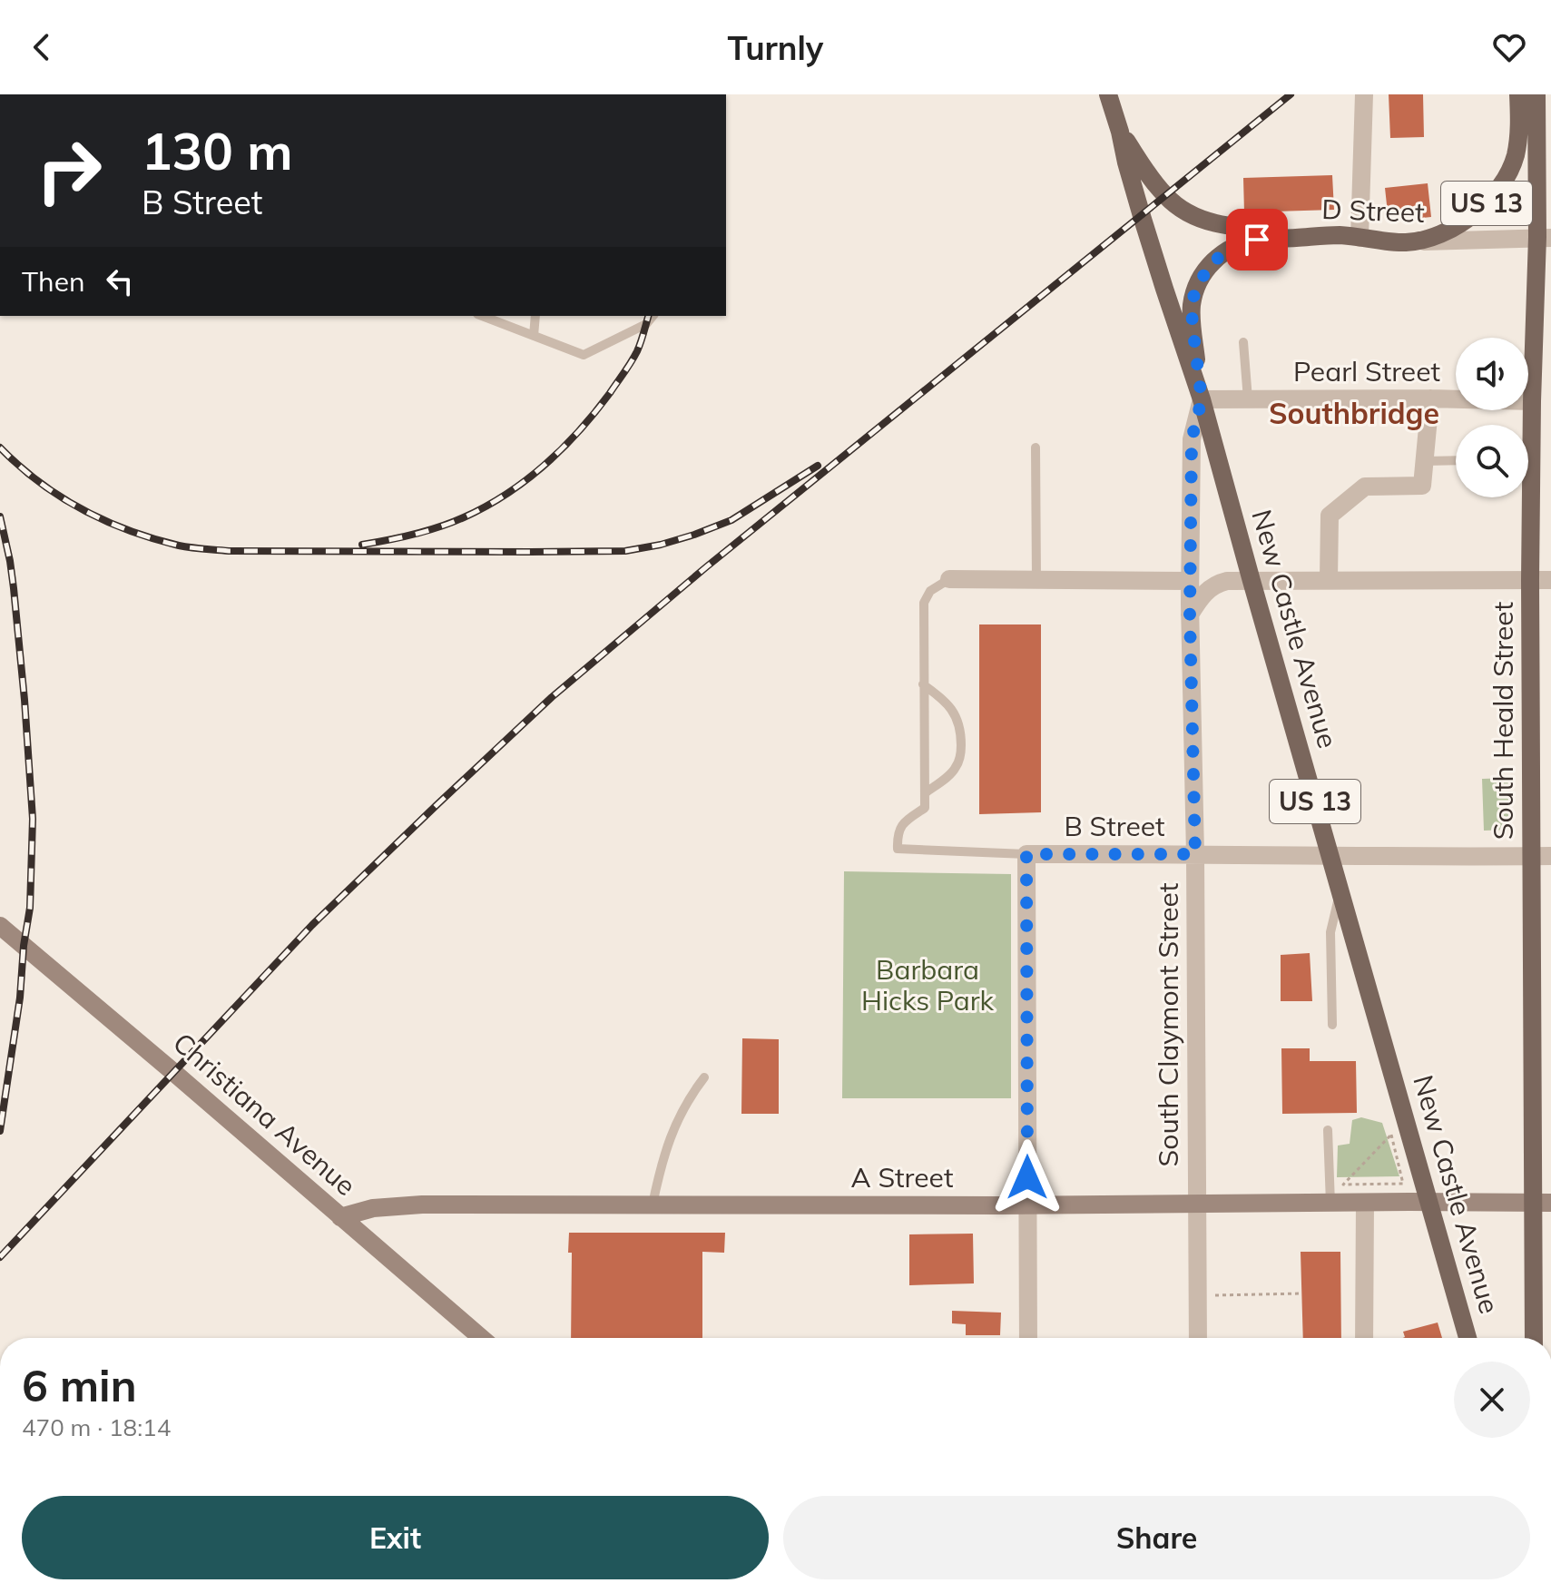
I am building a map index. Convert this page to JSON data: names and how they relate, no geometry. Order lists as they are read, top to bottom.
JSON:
{
  "streets": {
    "main road": [
      "US 13",
      "D Street",
      "New Castle Avenue",
      "South Heald Street"
    ],
    "street": [
      "Pearl Street",
      "B Street",
      "South Claymont Street",
      "Christiana Avenue",
      "A Street"
    ]
  },
  "crossings": [
    ["D Street", "Pearl Street"],
    ["D Street", "New Castle Avenue"],
    ["D Street", "South Heald Street"],
    ["D Street", "South Claymont Street"],
    ["Pearl Street", "New Castle Avenue"],
    ["Pearl Street", "South Heald Street"],
    ["Pearl Street", "South Claymont Street"],
    ["New Castle Avenue", "B Street"],
    ["New Castle Avenue", "South Claymont Street"],
    ["New Castle Avenue", "A Street"],
    ["South Heald Street", "B Street"],
    ["South Heald Street", "A Street"],
    ["B Street", "South Claymont Street"],
    ["South Claymont Street", "A Street"],
    ["Christiana Avenue", "A Street"]
  ],
  "districts": ["Southbridge"],
  "parks": ["Barbara Hicks Park"],
  "page": {
    "header": "Turnly",
    "turn": ["130 m", "B Street"],
    "then": "Then",
    "heading": ["6 min", "470 m · 18:14"],
    "buttons": ["Exit", "Share"]
  }
}
